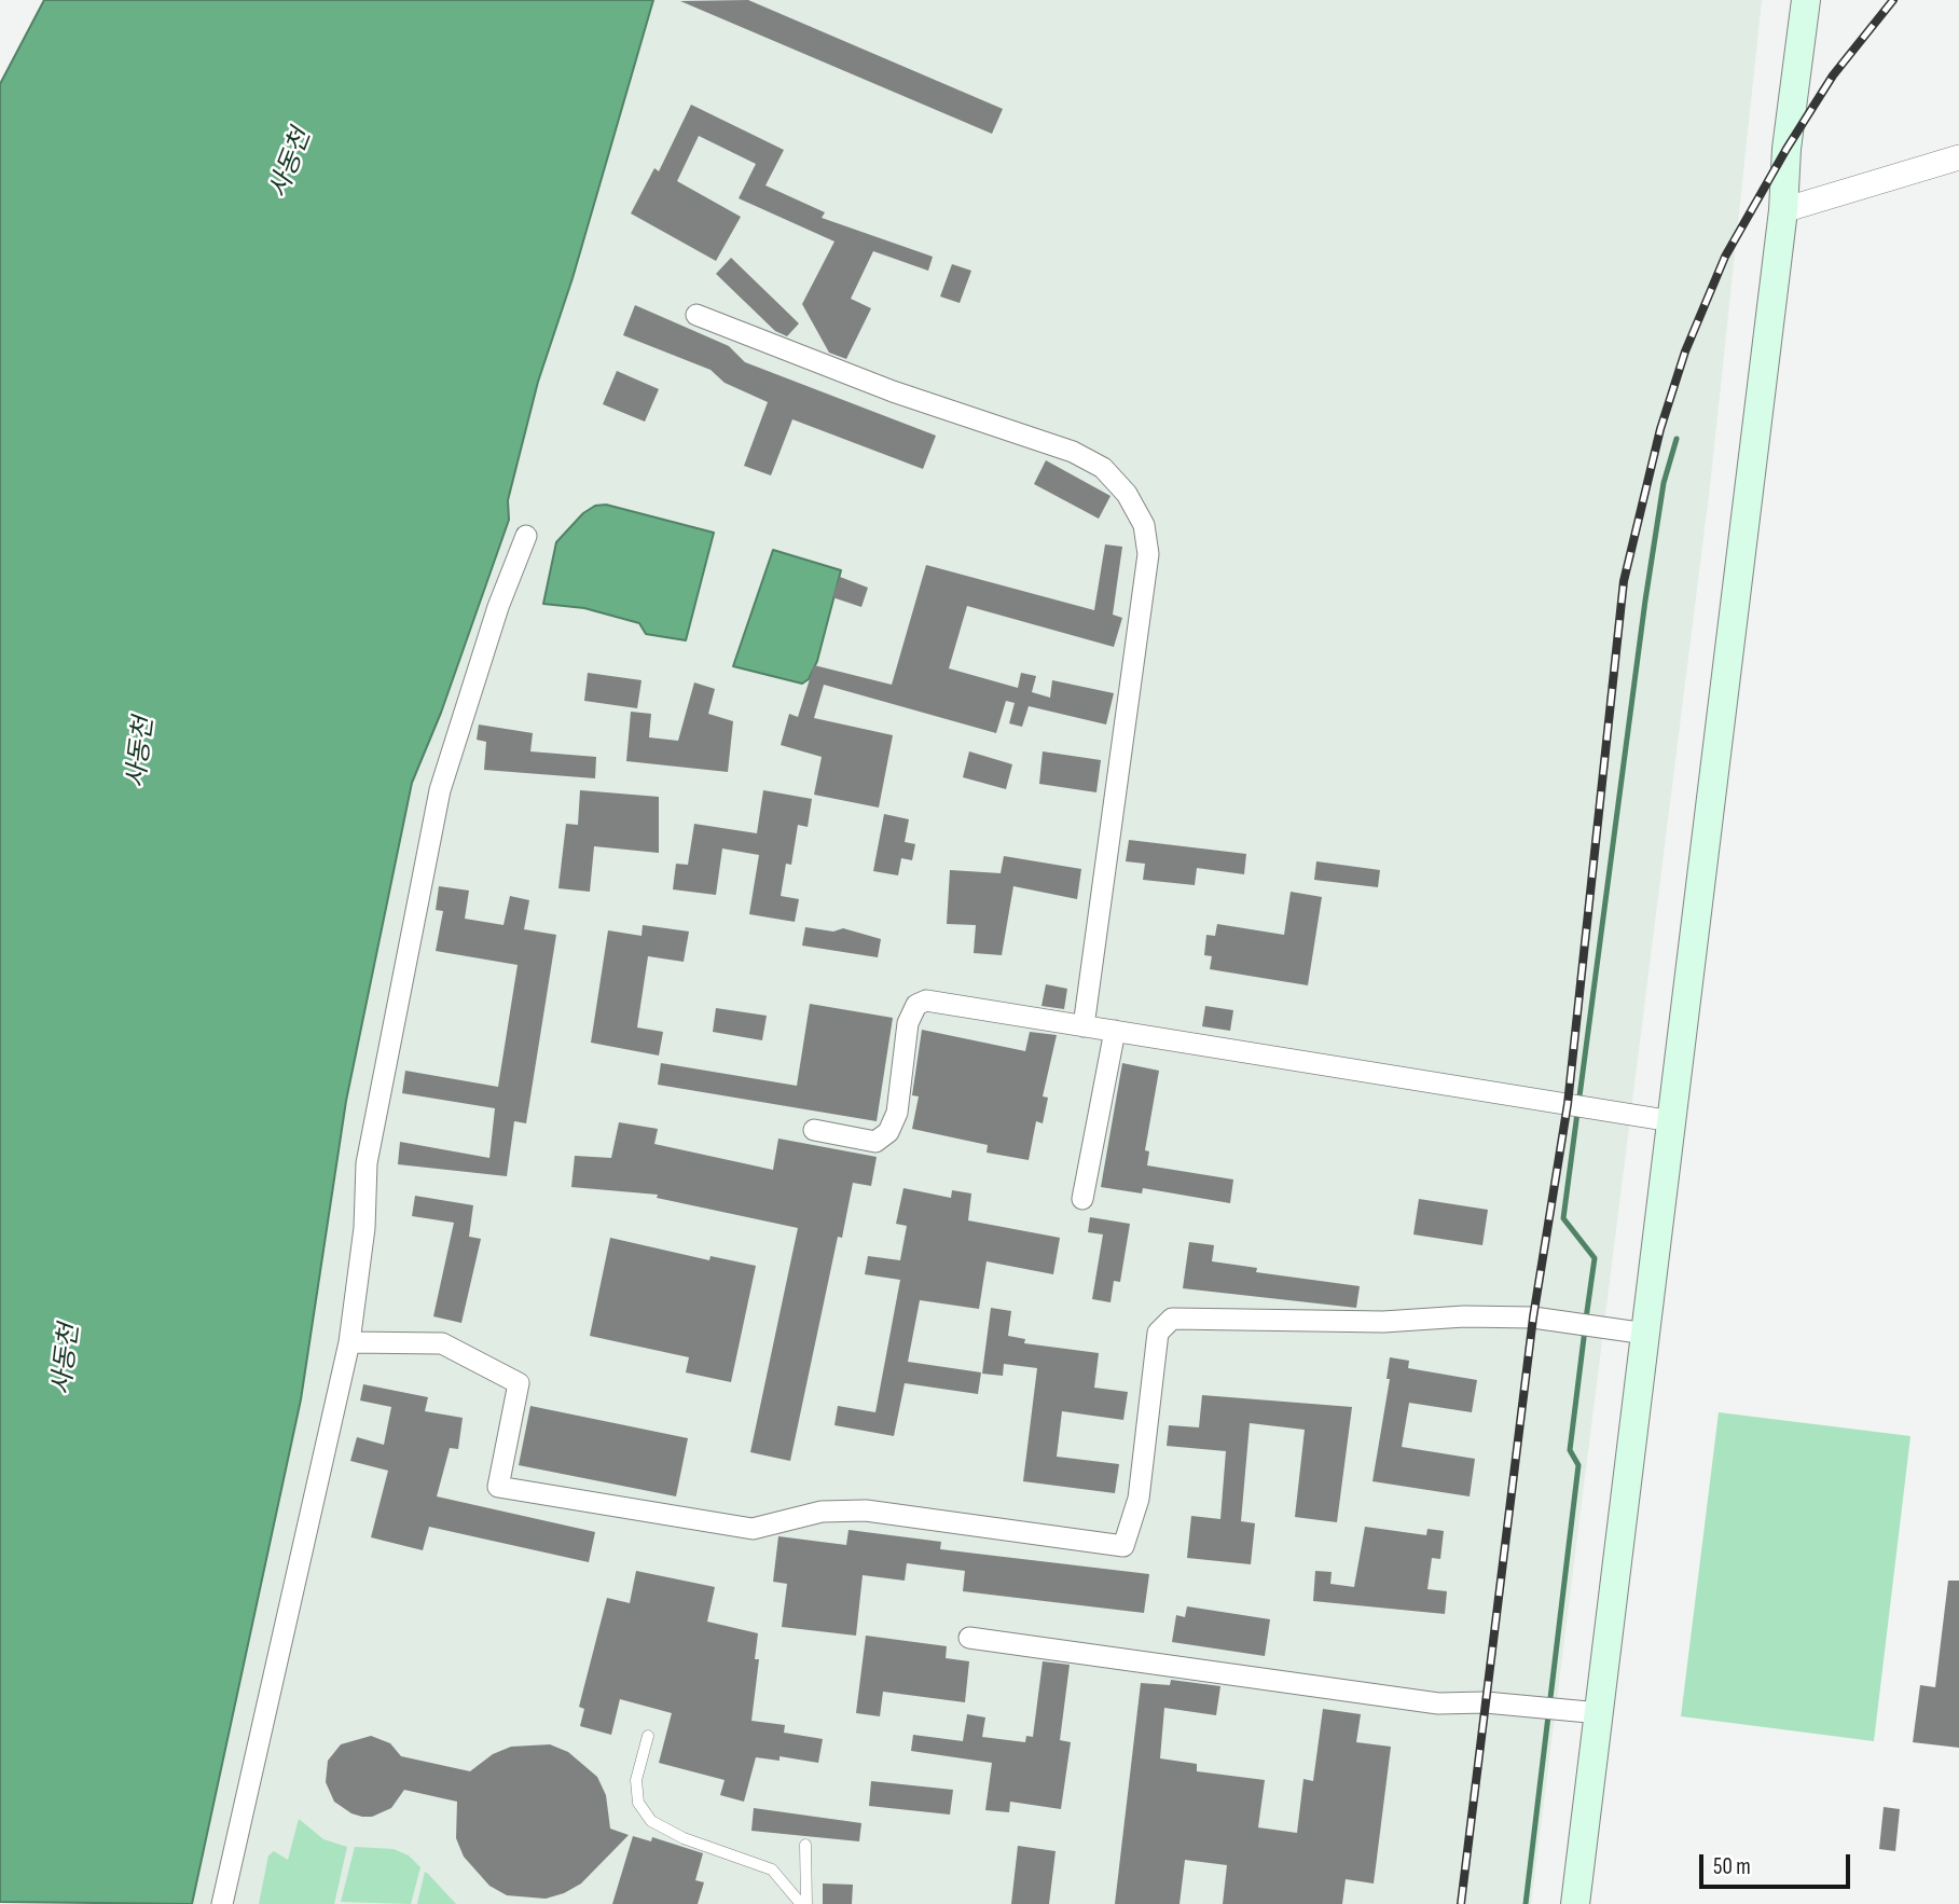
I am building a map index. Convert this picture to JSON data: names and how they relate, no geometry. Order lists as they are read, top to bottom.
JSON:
{
  "water": ["사동천"],
  "scale_bar": "50 m"
}
